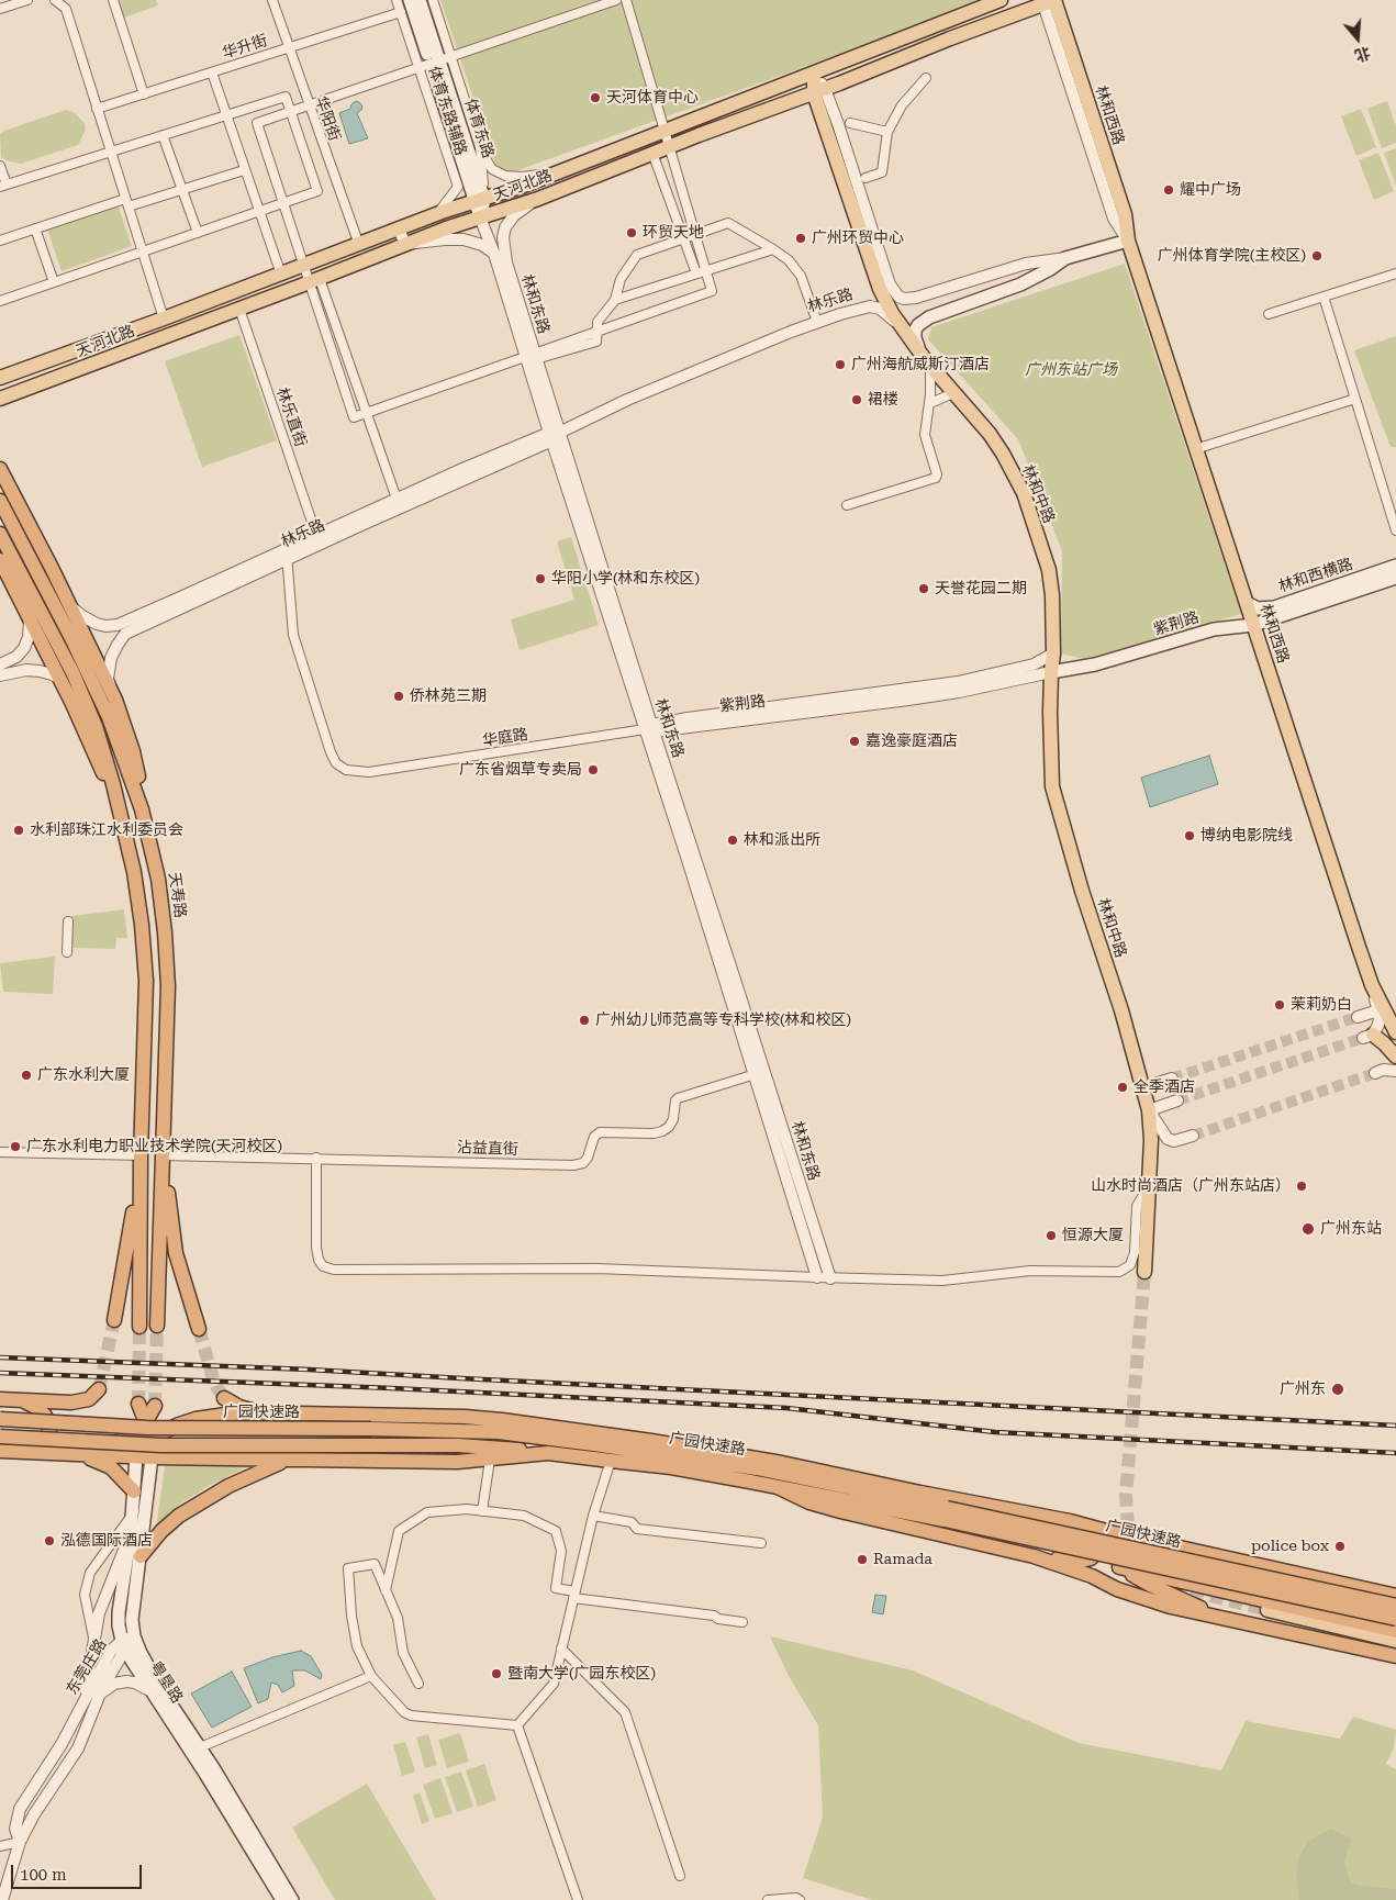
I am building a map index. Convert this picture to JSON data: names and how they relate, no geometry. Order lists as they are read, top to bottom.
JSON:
{
  "streets": {
    "highway": ["天寿路", "广园快速路"],
    "main road": [
      "林和西路",
      "体育东路",
      "天河北路",
      "林和中路",
      "林和西横路",
      "紫荆路",
      "粤垦路"
    ],
    "street": [
      "华升街",
      "体育东路辅路",
      "华阳街",
      "林乐路",
      "林和东路",
      "林乐直街",
      "华庭路",
      "沾益直街",
      "东莞庄路"
    ]
  },
  "crossings": [
    ["华升街", "体育东路辅路"],
    ["华升街", "华阳街"],
    ["体育东路辅路", "体育东路"],
    ["体育东路辅路", "天河北路"],
    ["林和西路", "天河北路"],
    ["林和西路", "林和西横路"],
    ["林和西路", "紫荆路"],
    ["华阳街", "天河北路"],
    ["体育东路", "天河北路"],
    ["体育东路", "林和东路"],
    ["天河北路", "林和东路"],
    ["天河北路", "林乐直街"],
    ["天河北路", "林和中路"],
    ["林乐路", "林和东路"],
    ["林乐路", "林乐直街"],
    ["林乐路", "林和中路"],
    ["林乐路", "华庭路"],
    ["林和东路", "紫荆路"],
    ["林和东路", "华庭路"],
    ["林和东路", "沾益直街"],
    ["林和中路", "紫荆路"],
    ["林和西横路", "紫荆路"],
    ["紫荆路", "华庭路"],
    ["天寿路", "沾益直街"],
    ["东莞庄路", "粤垦路"]
  ],
  "parks": ["广州东站广场"],
  "places": [
    "天河体育中心",
    "耀中广场",
    "环贸天地",
    "广州环贸中心",
    "广州体育学院(主校区)",
    "广州海航威斯汀酒店",
    "裙楼",
    "华阳小学(林和东校区)",
    "天誉花园二期",
    "侨林苑三期",
    "嘉逸豪庭酒店",
    "广东省烟草专卖局",
    "水利部珠江水利委员会",
    "博纳电影院线",
    "林和派出所",
    "茉莉奶白",
    "广州幼儿师范高等专科学校(林和校区)",
    "广东水利大厦",
    "全季酒店",
    "广东水利电力职业技术学院(天河校区)",
    "山水时尚酒店（广州东站店）",
    "广州东站",
    "恒源大厦",
    "广州东",
    "泓德国际酒店",
    "police box",
    "Ramada",
    "暨南大学(广园东校区)"
  ],
  "scale_bar": "100 m",
  "north": "bottom"
}
